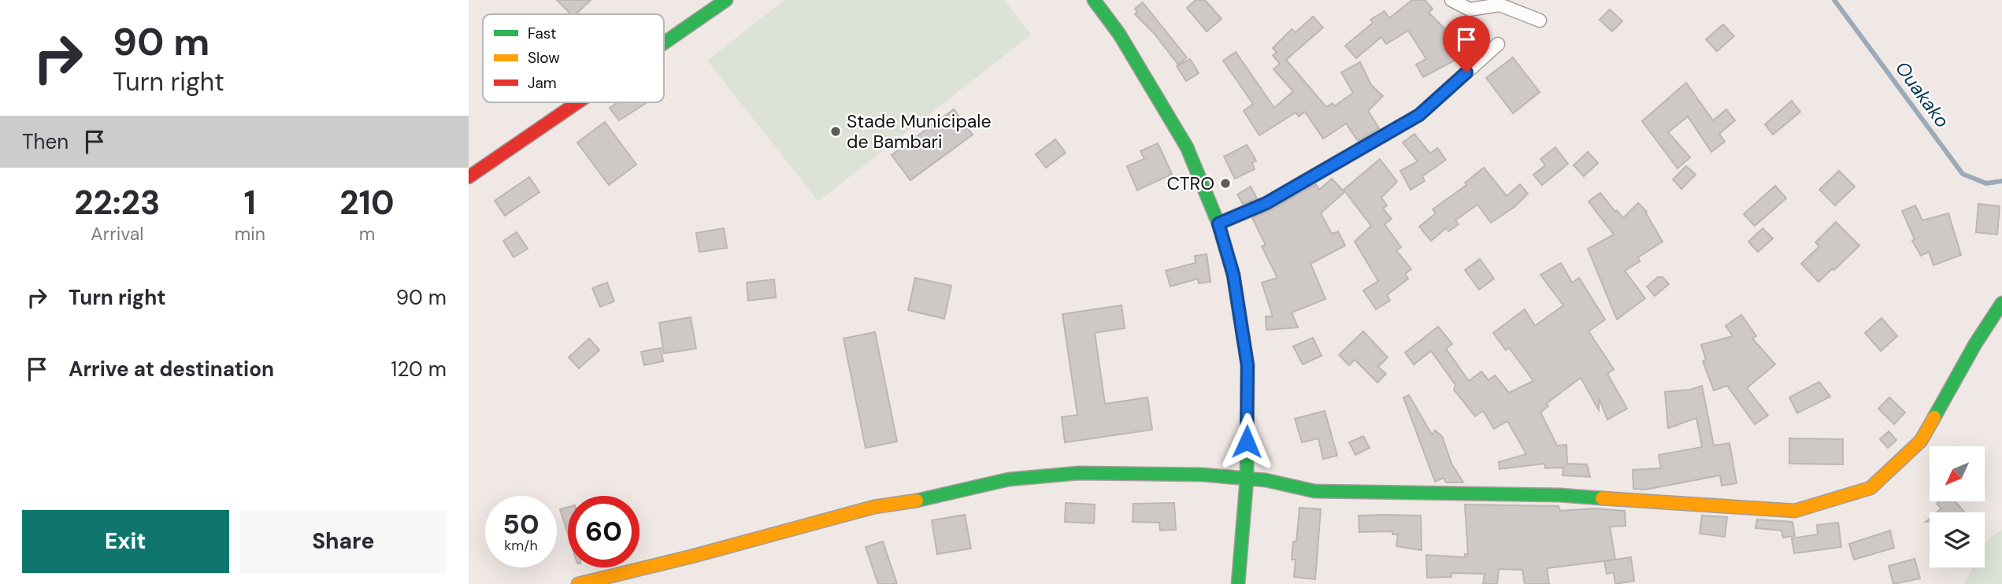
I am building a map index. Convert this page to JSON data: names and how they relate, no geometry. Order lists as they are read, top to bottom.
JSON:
{
  "water": ["Ouakako"],
  "places": ["Stade Municipale de Bambari", "CTRO"],
  "legend": ["Fast", "Slow", "Jam"],
  "north": "bottom left",
  "page": {
    "turn": ["90 m", "Turn right"],
    "then": "Then",
    "eta": [
      "22:23",
      "Arrival",
      "1",
      "min",
      "210",
      "m"
    ],
    "list": [
      {
        "name": "Turn right",
        "value": "90 m"
      },
      {
        "name": "Arrive at destination",
        "value": "120 m"
      }
    ],
    "speed": "50 km/h",
    "limit": "60",
    "buttons": ["Exit", "Share"]
  }
}
